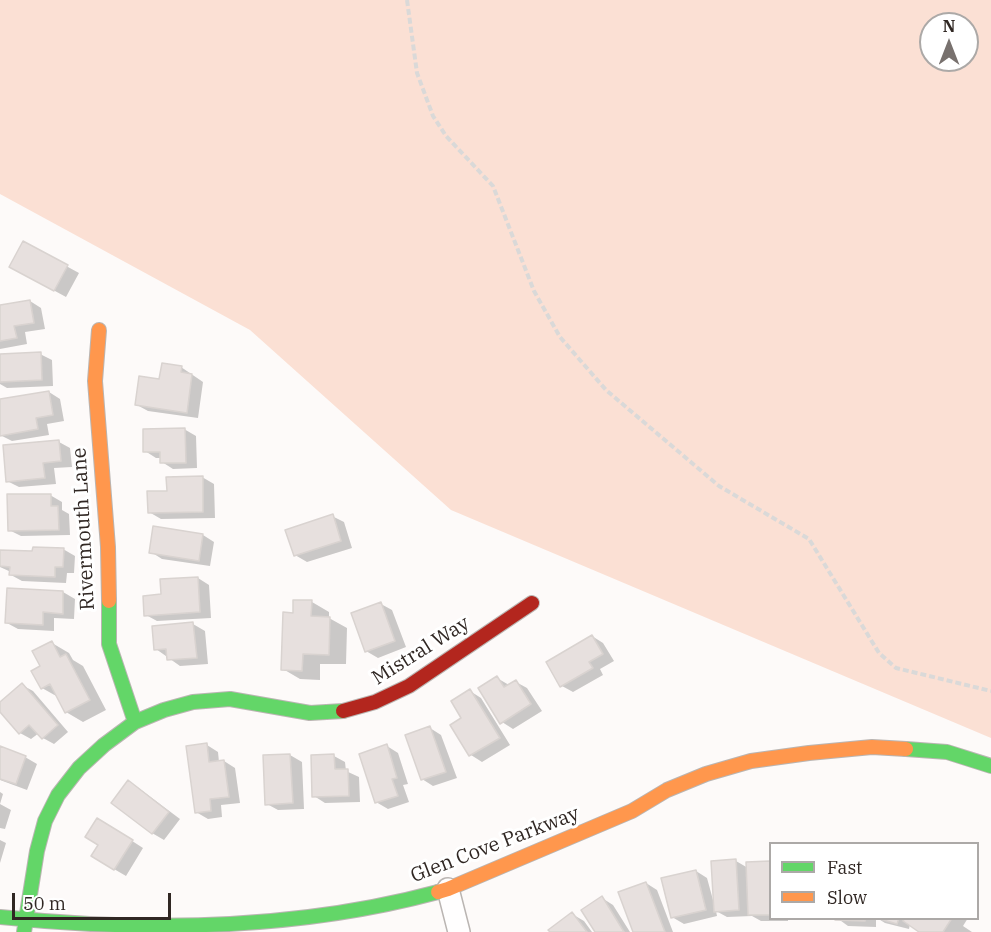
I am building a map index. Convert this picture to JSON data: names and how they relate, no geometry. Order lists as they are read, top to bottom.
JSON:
{
  "streets": {
    "street": ["Rivermouth Lane", "Mistral Way", "Glen Cove Parkway"]
  },
  "crossings": [
    ["Rivermouth Lane", "Mistral Way"],
    ["Mistral Way", "Glen Cove Parkway"]
  ],
  "legend": ["Fast", "Slow"],
  "scale_bar": "50 m",
  "north": "top"
}
